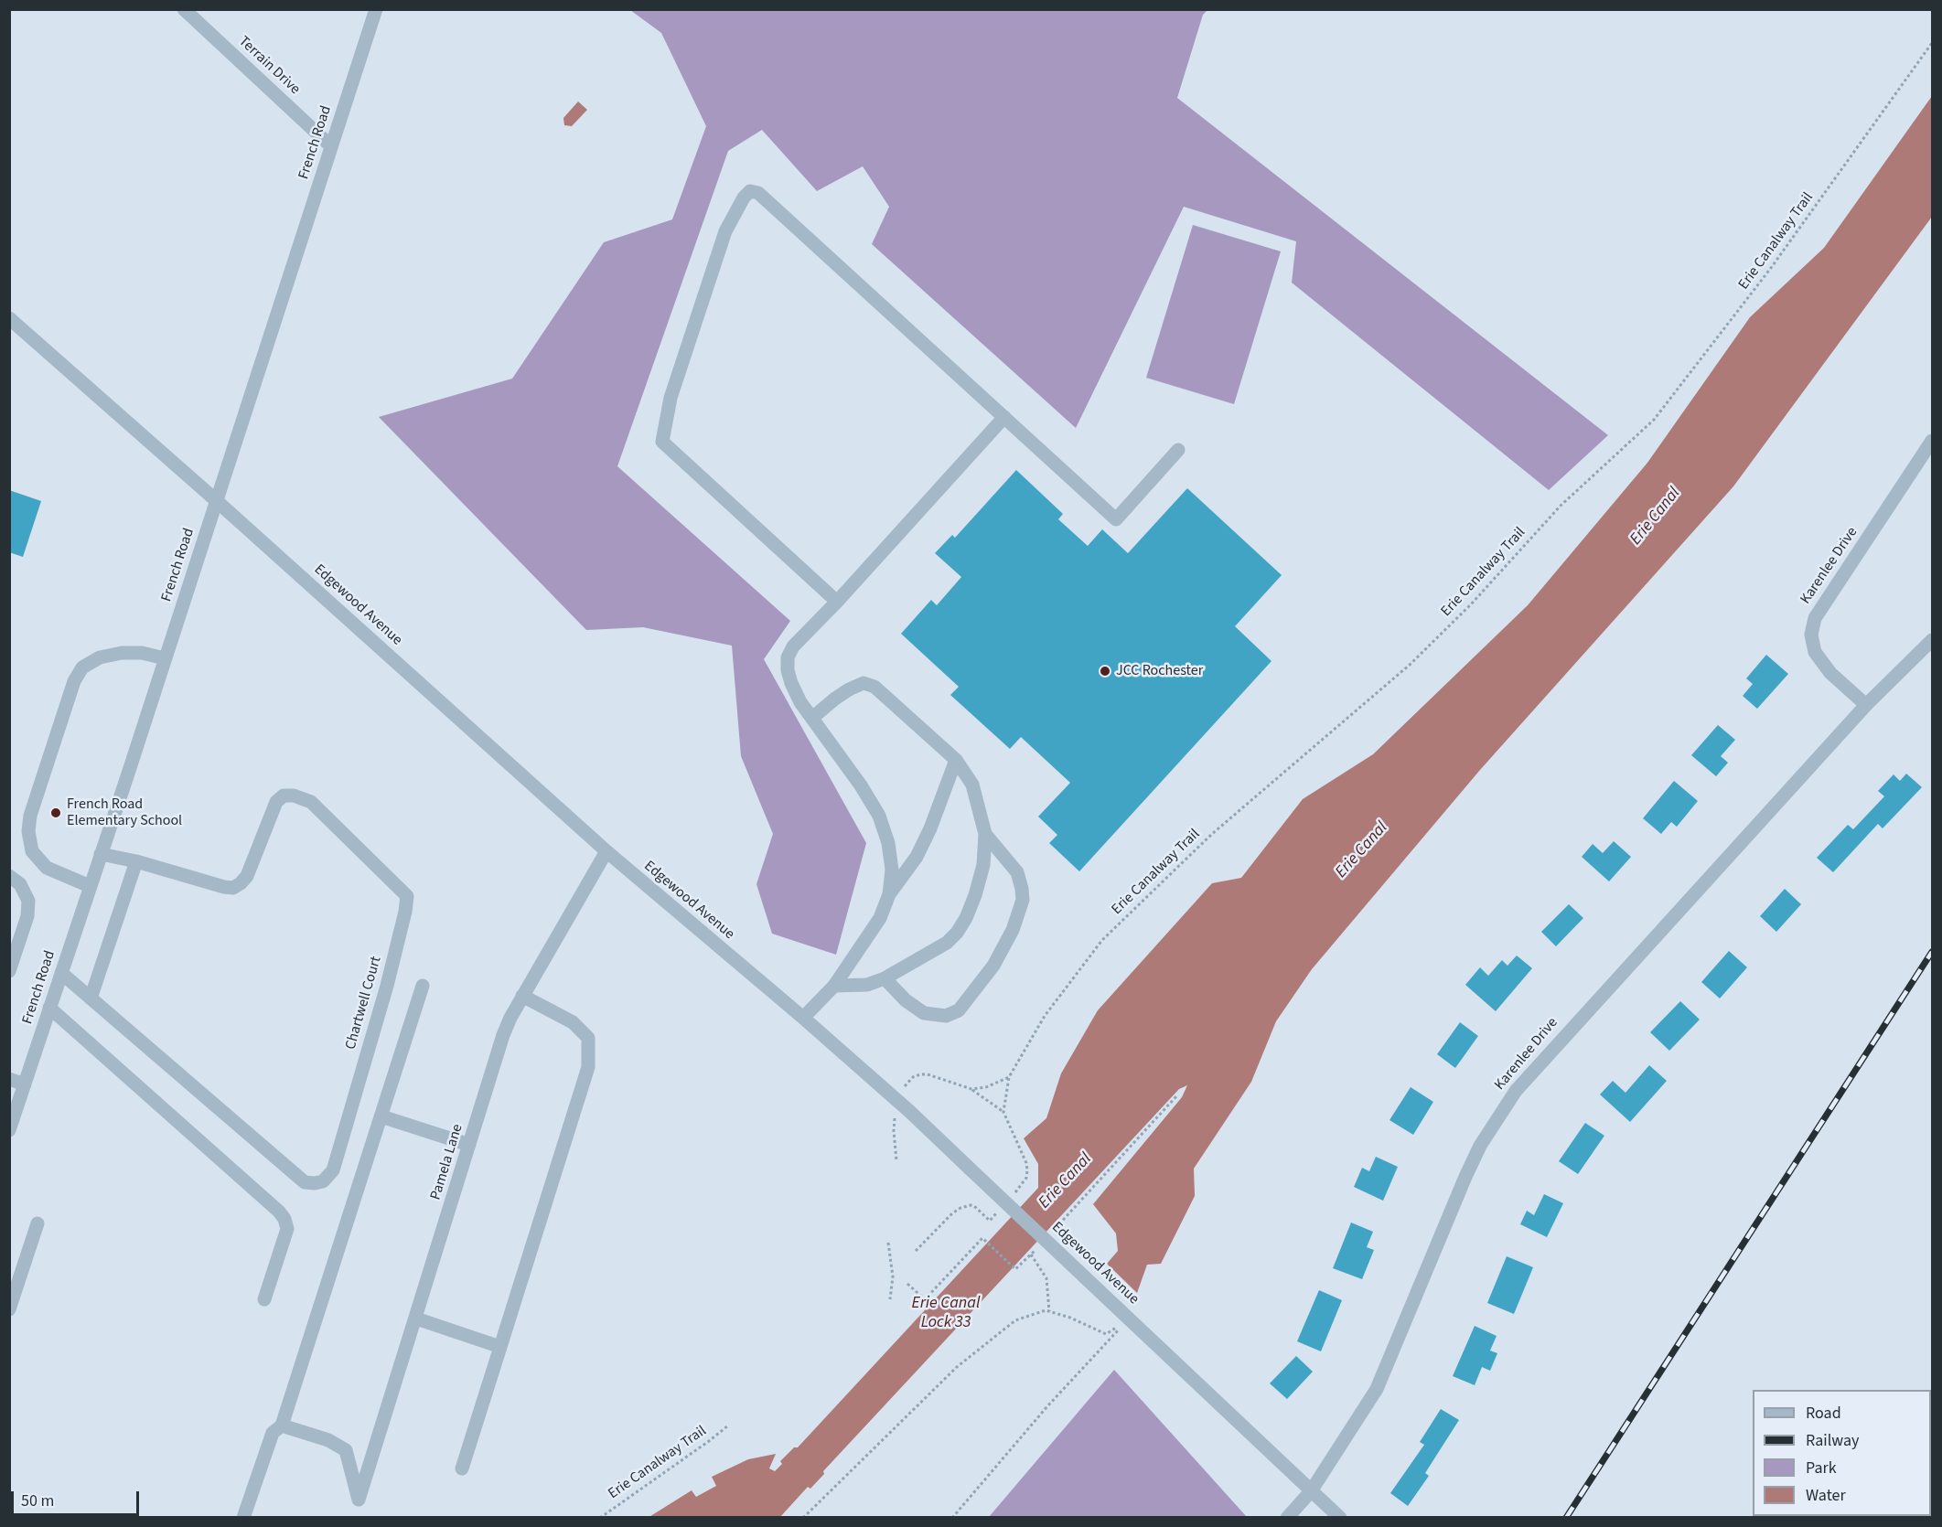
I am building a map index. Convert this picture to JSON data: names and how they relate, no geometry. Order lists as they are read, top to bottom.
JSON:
{
  "streets": {
    "street": [
      "Terrain Drive",
      "French Road",
      "Karenlee Drive",
      "Edgewood Avenue",
      "Chartwell Court",
      "Pamela Lane"
    ],
    "path": ["Erie Canalway Trail"]
  },
  "crossings": [
    ["Terrain Drive", "French Road"],
    ["French Road", "Edgewood Avenue"],
    ["French Road", "Chartwell Court"],
    ["Karenlee Drive", "Edgewood Avenue"],
    ["Edgewood Avenue", "Pamela Lane"]
  ],
  "water": ["Erie Canal", "Erie Canal Lock 33"],
  "places": ["JCC Rochester", "French Road Elementary School"],
  "legend": [
    "Road",
    "Railway",
    "Park",
    "Water"
  ],
  "scale_bar": "50 m"
}
